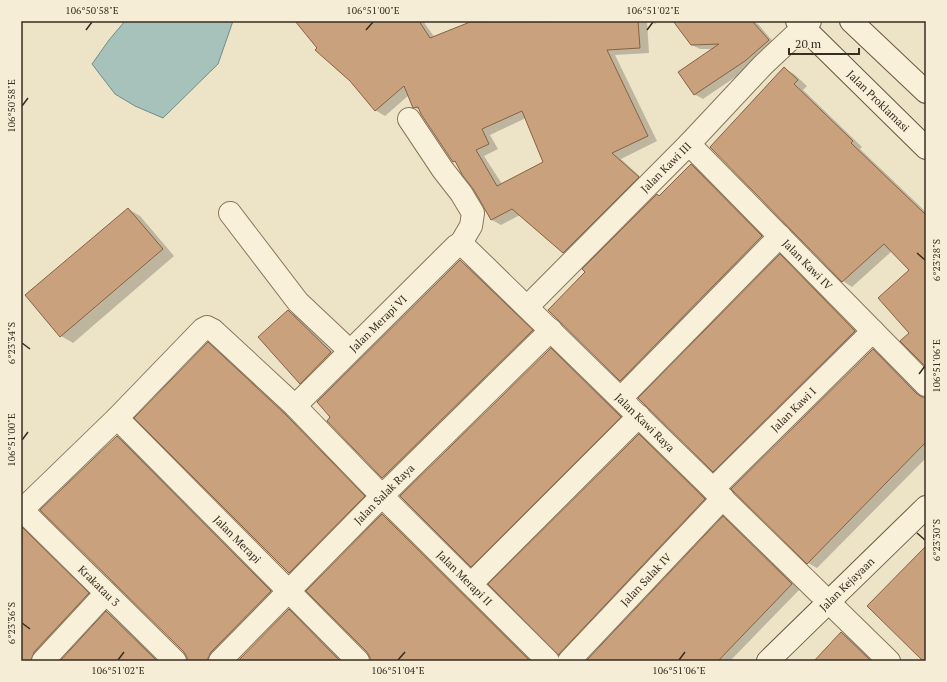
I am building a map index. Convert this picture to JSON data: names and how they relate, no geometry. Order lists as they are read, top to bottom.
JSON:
{
  "streets": {
    "street": [
      "Jalan Proklamasi",
      "Jalan Kawi III",
      "Jalan Kawi IV",
      "Jalan Merapi VI",
      "Jalan Kawi I",
      "Jalan Kawi Raya",
      "Jalan Salak Raya",
      "Jalan Merapi",
      "Jalan Merapi II",
      "Jalan Salak IV",
      "Jalan Kejayaan",
      "Krakatau 3"
    ]
  },
  "crossings": [
    ["Jalan Proklamasi", "Jalan Kawi III"],
    ["Jalan Kawi III", "Jalan Kawi IV"],
    ["Jalan Kawi III", "Jalan Kawi Raya"],
    ["Jalan Kawi IV", "Jalan Kawi I"],
    ["Jalan Merapi VI", "Jalan Kawi Raya"],
    ["Jalan Merapi VI", "Jalan Merapi II"],
    ["Jalan Kawi I", "Jalan Kawi Raya"],
    ["Jalan Kawi I", "Jalan Salak IV"],
    ["Jalan Kawi Raya", "Jalan Salak Raya"],
    ["Jalan Kawi Raya", "Jalan Salak IV"],
    ["Jalan Kawi Raya", "Jalan Kejayaan"],
    ["Jalan Salak Raya", "Jalan Merapi"],
    ["Jalan Salak Raya", "Jalan Merapi II"],
    ["Jalan Merapi", "Jalan Merapi II"]
  ],
  "scale_bar": "20 m",
  "coordinates": [
    "106°50'58\"E",
    "106°51'00\"E",
    "106°51'02\"E",
    "6°23'28\"S",
    "6°23'34\"S",
    "106°51'06\"E",
    "6°23'30\"S",
    "6°23'36\"S",
    "106°51'04\"E"
  ]
}
